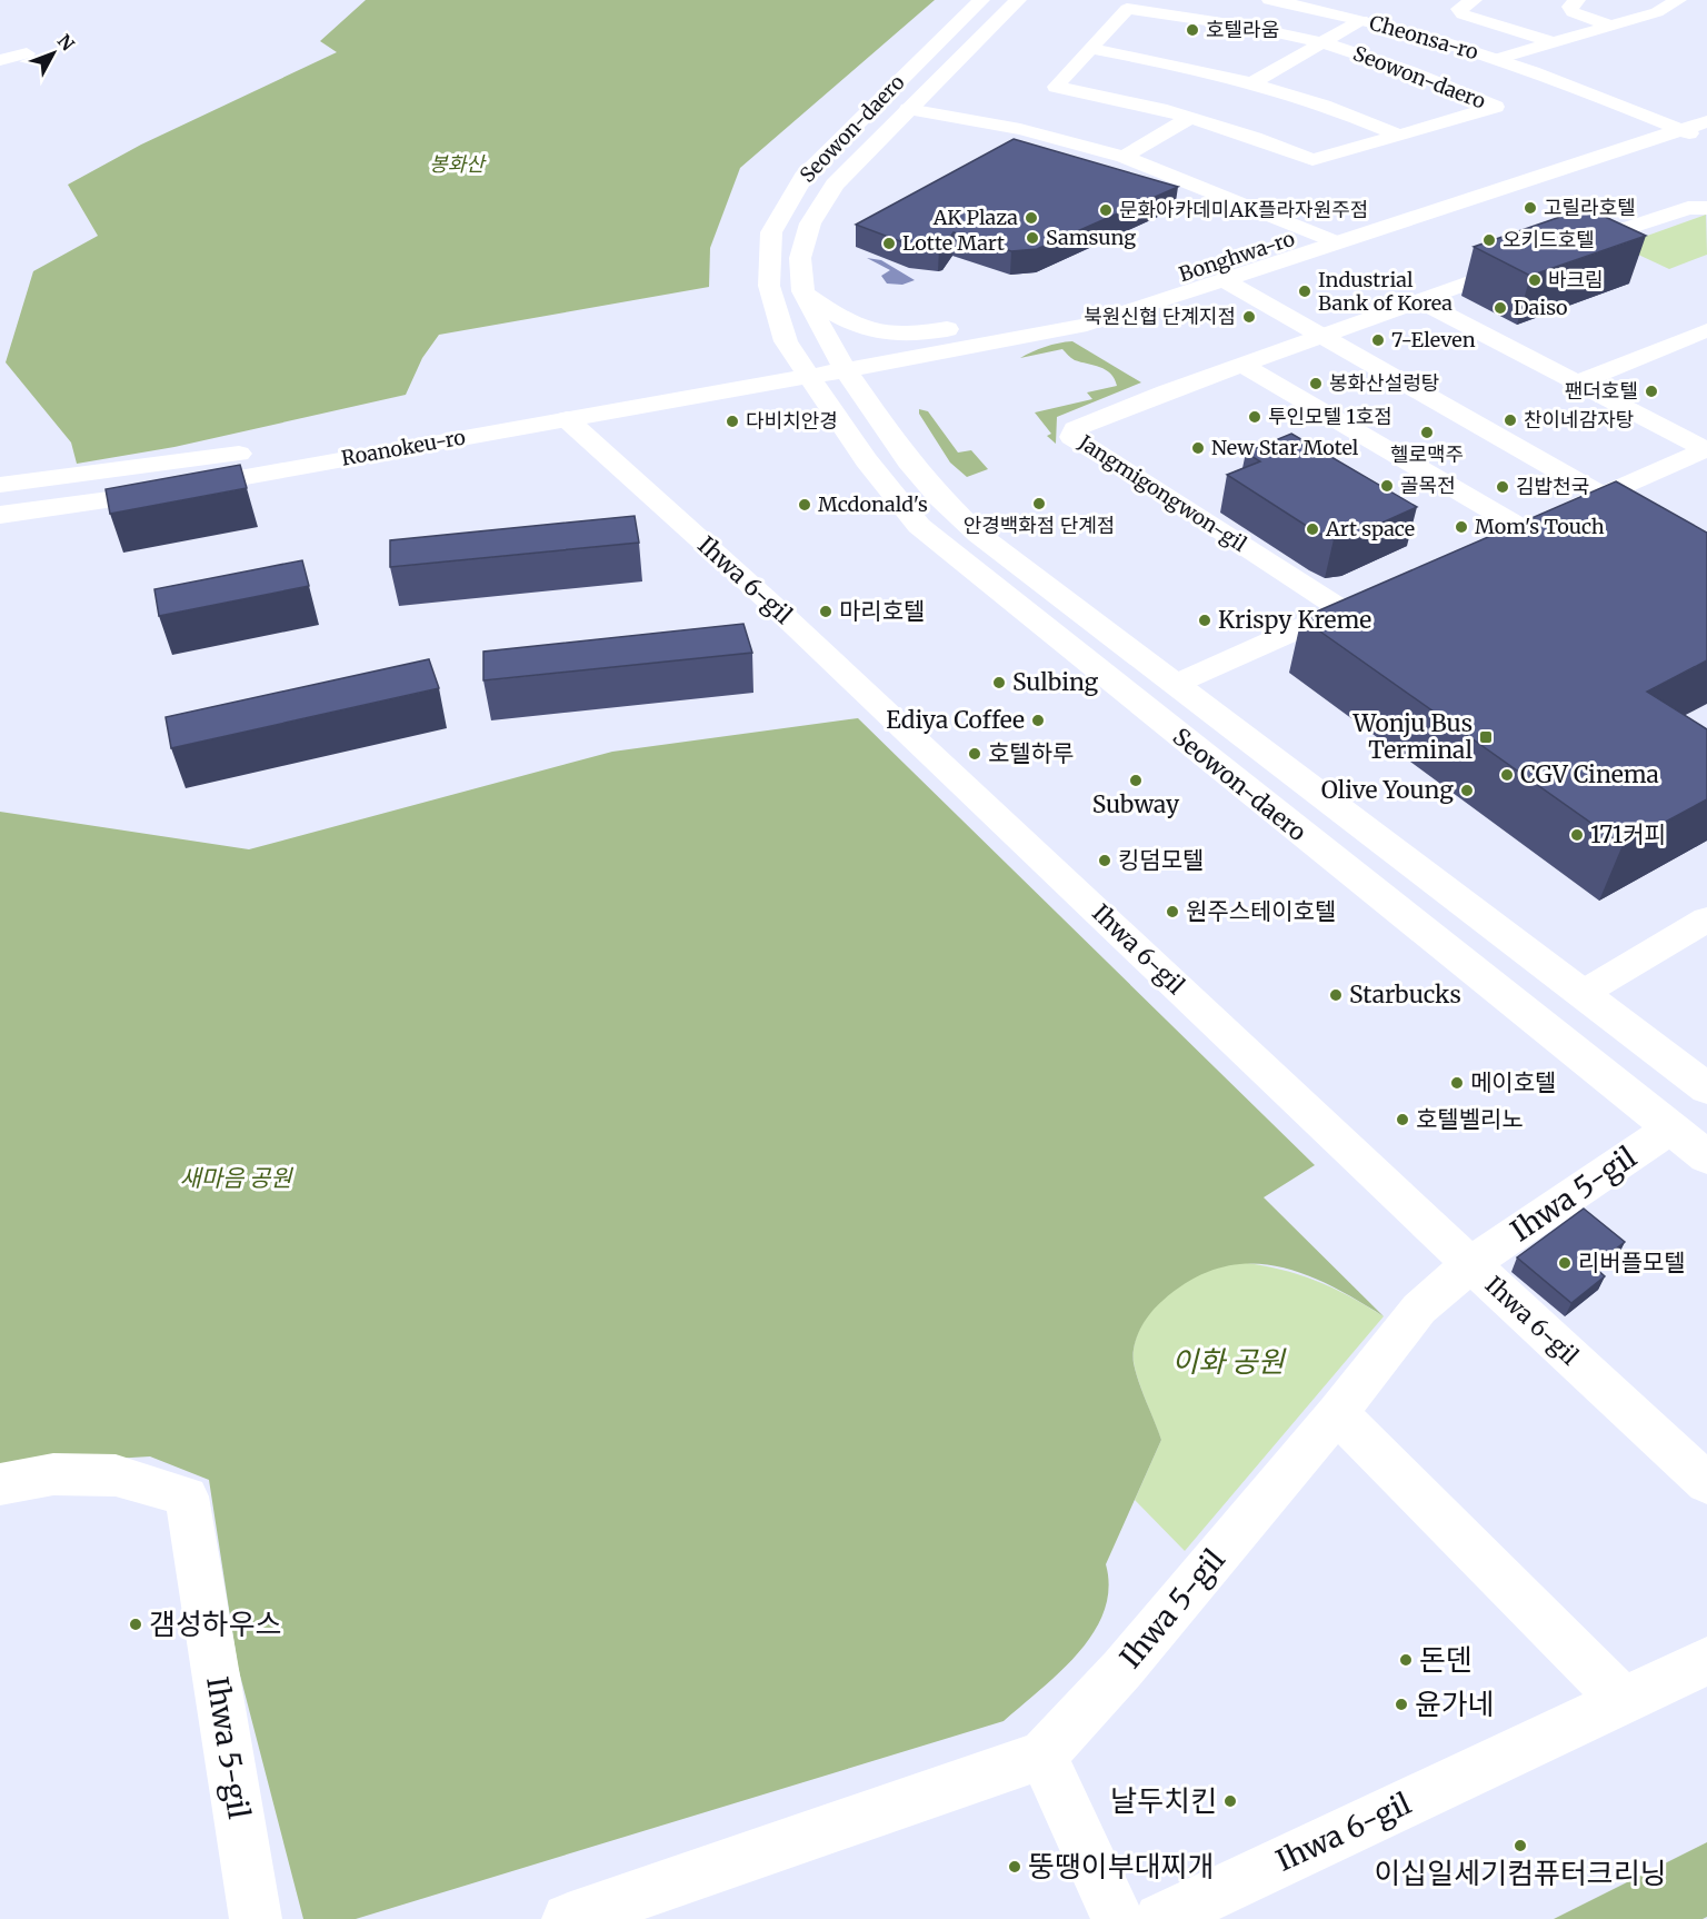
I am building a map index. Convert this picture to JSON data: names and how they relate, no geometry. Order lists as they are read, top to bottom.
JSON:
{
  "streets": {
    "street": [
      "Cheonsa-ro",
      "Seowon-daero",
      "Bonghwa-ro",
      "Roanokeu-ro",
      "Jangmigongwon-gil",
      "Ihwa 6-gil",
      "Ihwa 5-gil"
    ]
  },
  "crossings": [
    ["Cheonsa-ro", "Seowon-daero"],
    ["Cheonsa-ro", "Bonghwa-ro"],
    ["Seowon-daero", "Bonghwa-ro"],
    ["Seowon-daero", "Roanokeu-ro"],
    ["Seowon-daero", "Jangmigongwon-gil"],
    ["Seowon-daero", "Ihwa 5-gil"],
    ["Roanokeu-ro", "Ihwa 6-gil"],
    ["Ihwa 6-gil", "Ihwa 5-gil"]
  ],
  "parks": ["봉화산", "새마음 공원", "이화 공원"],
  "places": {
    "other": [
      "호텔라움",
      "고릴라호텔",
      "문화아카데미AK플라자원주점",
      "AK Plaza",
      "Samsung",
      "오키드호텔",
      "Lotte Mart",
      "바크림",
      "Industrial Bank of Korea",
      "Daiso",
      "북원신협 단계지점",
      "7-Eleven",
      "봉화산설렁탕",
      "팬더호텔",
      "투인모텔 1호점",
      "찬이네감자탕",
      "다비치안경",
      "헬로맥주",
      "New Star Motel",
      "골목전",
      "김밥천국",
      "안경백화점 단계점",
      "Mcdonald's",
      "Mom's Touch",
      "Art space",
      "마리호텔",
      "Krispy Kreme",
      "Sulbing",
      "Ediya Coffee",
      "호텔하루",
      "CGV Cinema",
      "Subway",
      "Olive Young",
      "171커피",
      "킹덤모텔",
      "원주스테이호텔",
      "Starbucks",
      "메이호텔",
      "호텔벨리노",
      "리버플모텔",
      "갬성하우스",
      "돈덴",
      "윤가네",
      "날두치킨",
      "이십일세기컴퓨터크리닝",
      "뚱땡이부대찌개"
    ],
    "transit": ["Wonju Bus Terminal"]
  },
  "north": "top right"
}
